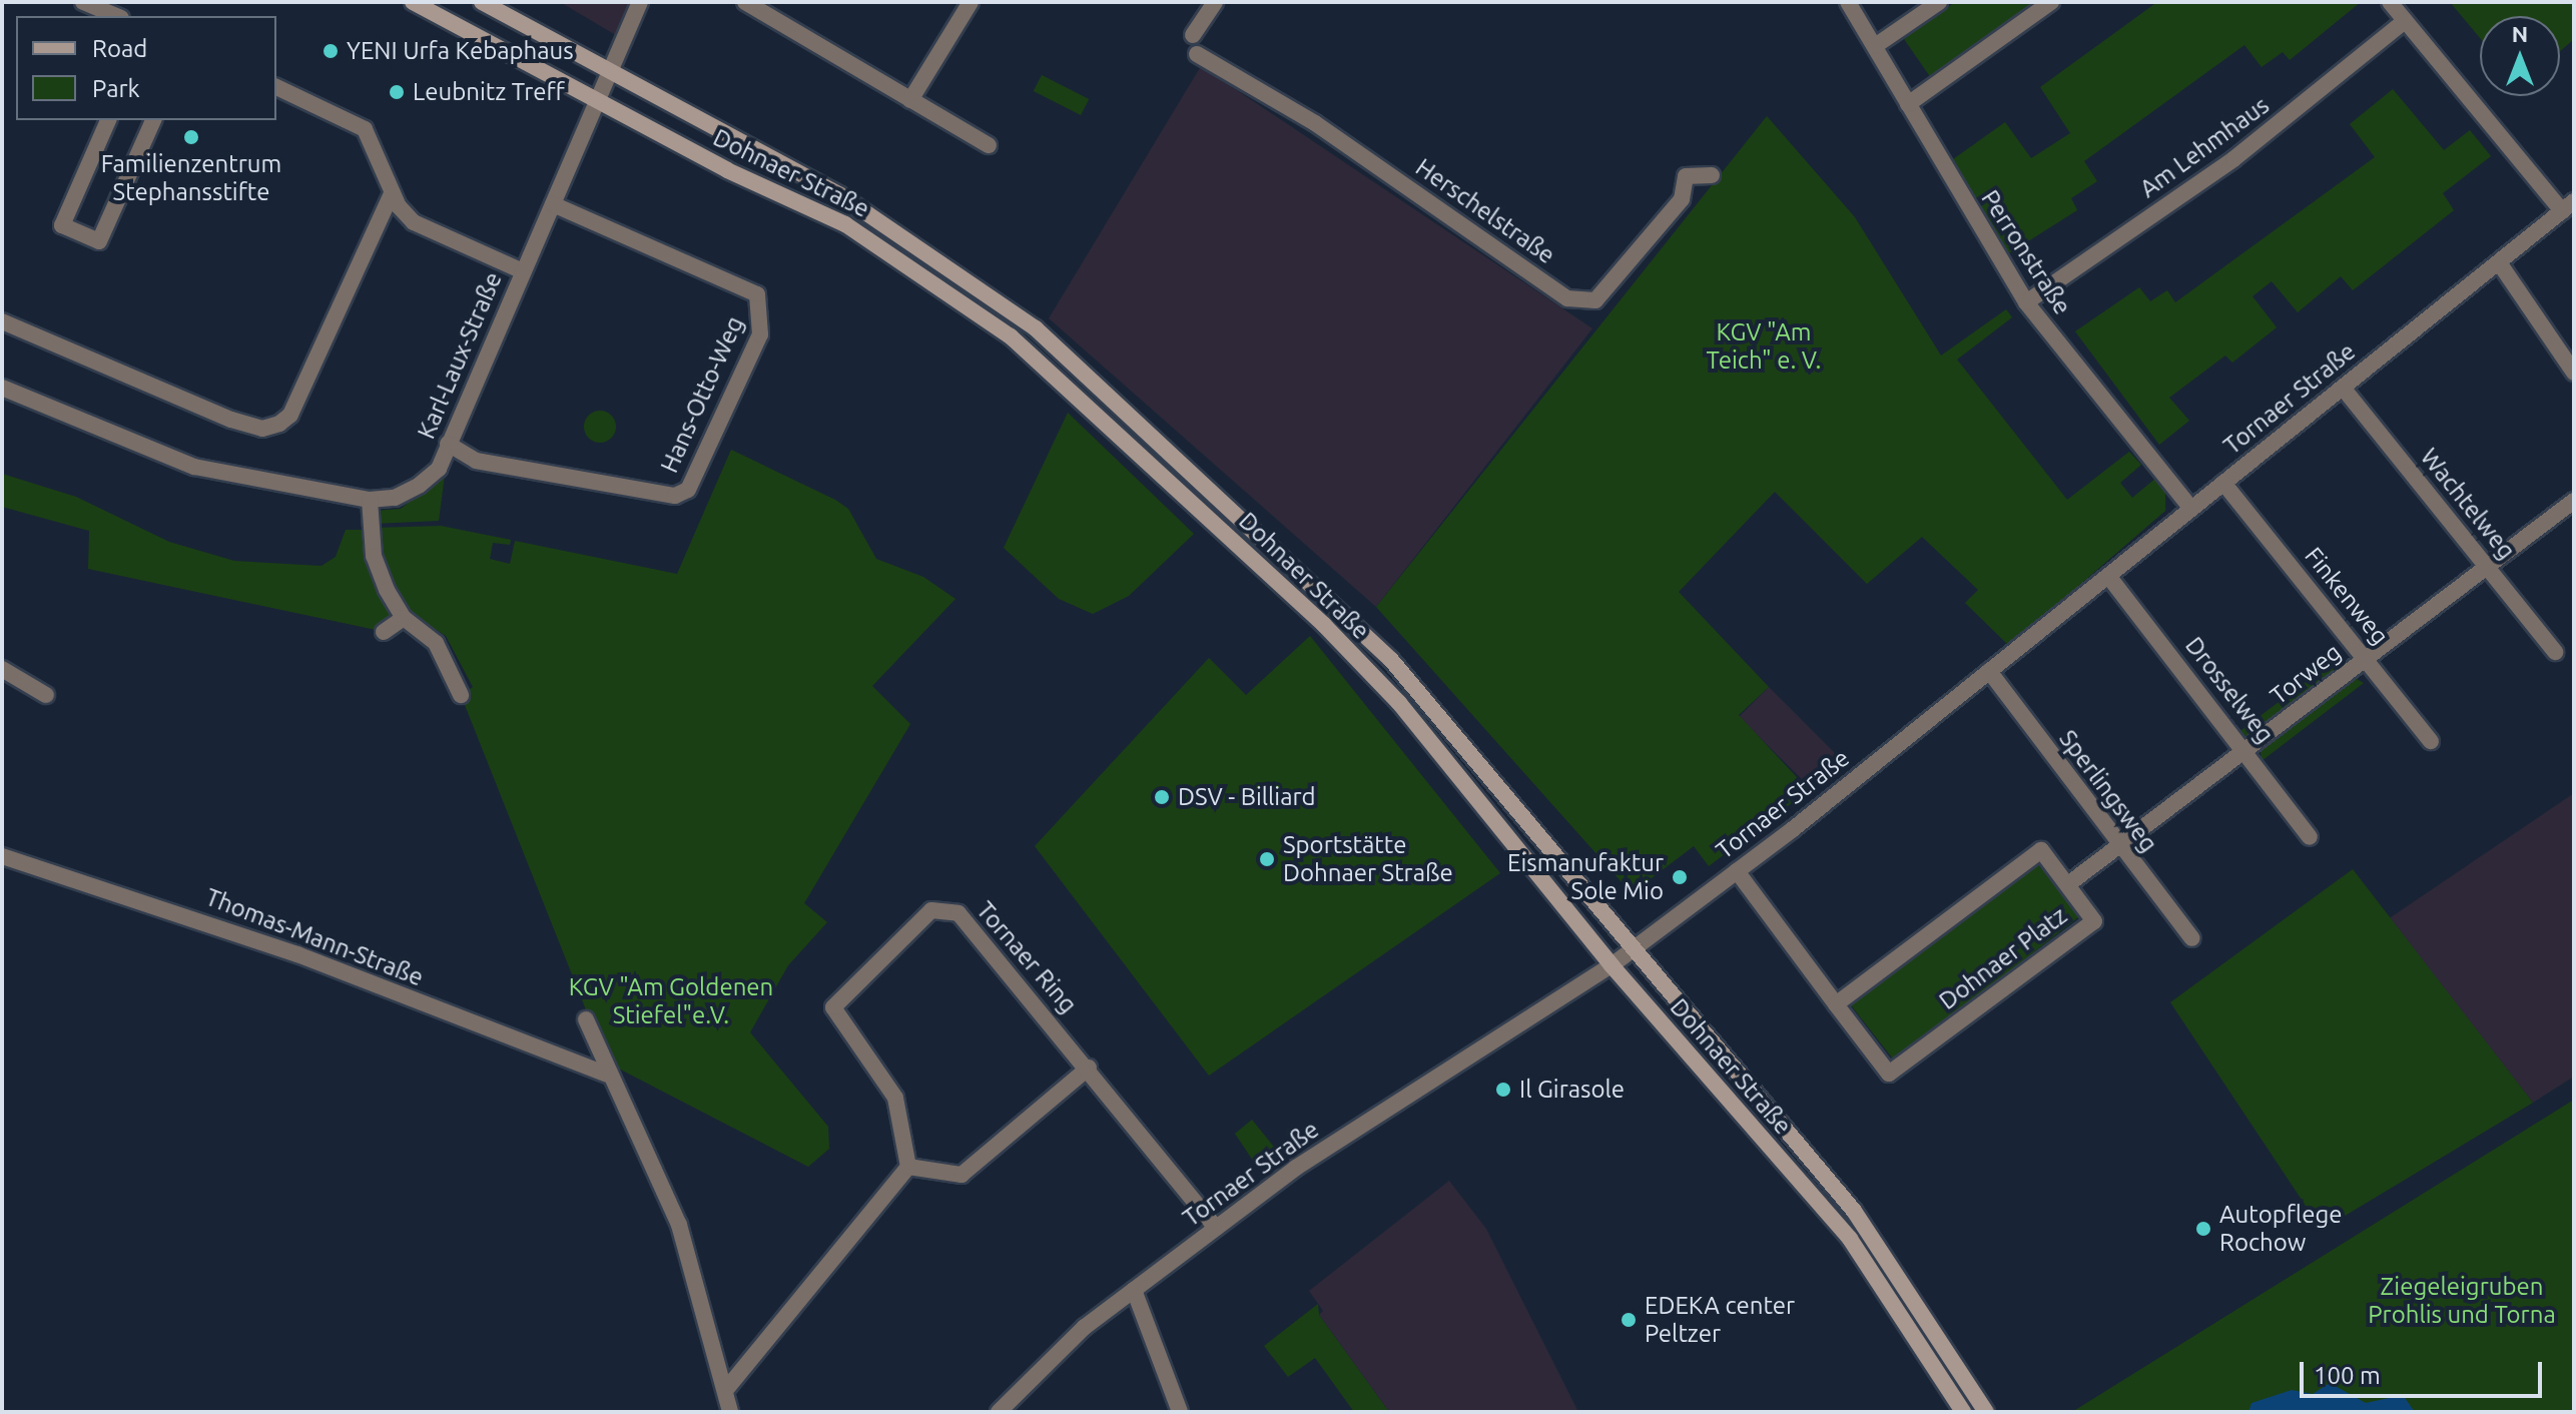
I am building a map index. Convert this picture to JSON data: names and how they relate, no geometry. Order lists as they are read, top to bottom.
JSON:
{
  "streets": {
    "main road": ["Dohnaer Straße"],
    "street": [
      "Am Lehmhaus",
      "Herschelstraße",
      "Perronstraße",
      "Karl-Laux-Straße",
      "Hans-Otto-Weg",
      "Tornaer Straße",
      "Wachtelweg",
      "Finkenweg",
      "Torweg",
      "Drosselweg",
      "Sperlingsweg",
      "Thomas-Mann-Straße",
      "Tornaer Ring",
      "Dohnaer Platz"
    ]
  },
  "crossings": [
    ["Am Lehmhaus", "Perronstraße"],
    ["Dohnaer Straße", "Karl-Laux-Straße"],
    ["Dohnaer Straße", "Tornaer Straße"],
    ["Perronstraße", "Tornaer Straße"],
    ["Karl-Laux-Straße", "Hans-Otto-Weg"],
    ["Tornaer Straße", "Wachtelweg"],
    ["Tornaer Straße", "Finkenweg"],
    ["Tornaer Straße", "Drosselweg"],
    ["Tornaer Straße", "Sperlingsweg"],
    ["Tornaer Straße", "Tornaer Ring"],
    ["Tornaer Straße", "Dohnaer Platz"],
    ["Wachtelweg", "Torweg"],
    ["Finkenweg", "Torweg"],
    ["Torweg", "Drosselweg"],
    ["Torweg", "Sperlingsweg"],
    ["Torweg", "Dohnaer Platz"]
  ],
  "parks": ["KGV \"Am Teich\" e. V.", "KGV \"Am Goldenen Stiefel\"e.V.", "Ziegeleigruben Prohlis und Torna"],
  "places": [
    "YENI Urfa Kebaphaus",
    "Leubnitz Treff",
    "Familienzentrum Stephansstifte",
    "DSV - Billiard",
    "Sportstätte Dohnaer Straße",
    "Eismanufaktur Sole Mio",
    "Il Girasole",
    "Autopflege Rochow",
    "EDEKA center Peltzer"
  ],
  "legend": ["Road", "Park"],
  "scale_bar": "100 m",
  "north": "top"
}
